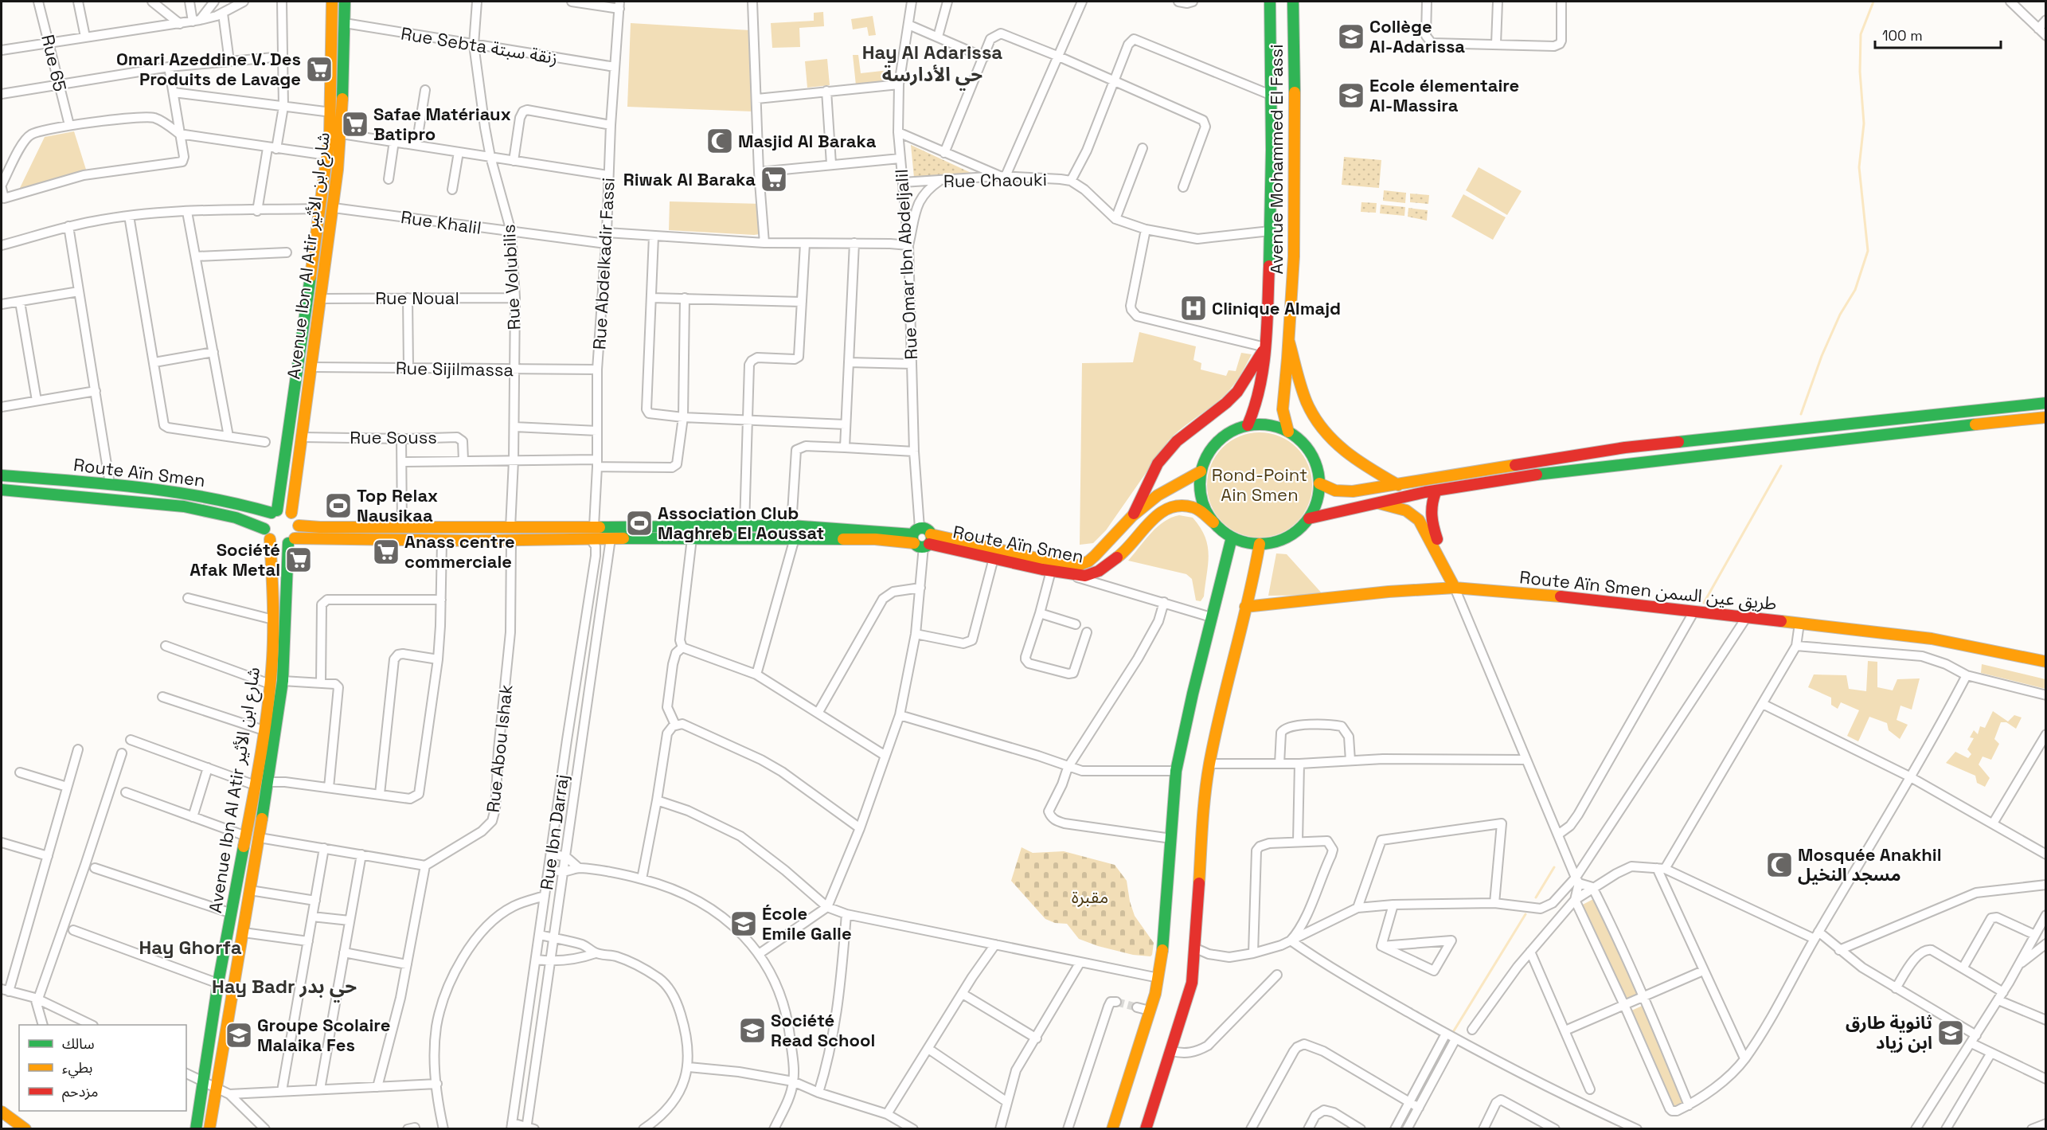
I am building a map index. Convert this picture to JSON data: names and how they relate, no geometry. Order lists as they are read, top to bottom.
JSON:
{
  "streets": {
    "main road": [
      "Avenue Mohammed El Fassi",
      "Avenue Ibn Al Atir شارع ابن الأثير",
      "Route Aïn Smen",
      "Route Aïn Smen طريق عين السمن"
    ],
    "street": [
      "Rue Sebta زنقة سبتة",
      "Rue 65",
      "Rue Chaouki",
      "Rue Khalil",
      "Rue Abdelkadir Fassi",
      "Rue Omar Ibn Abdeljalil",
      "Rue Volubilis",
      "Rue Noual",
      "Rue Sijilmassa",
      "Rue Souss",
      "Rue Abou Ishak",
      "Rue Ibn Darraj"
    ]
  },
  "crossings": [
    ["Rue Sebta زنقة سبتة", "Avenue Ibn Al Atir شارع ابن الأثير"],
    ["Rue Sebta زنقة سبتة", "Rue Abdelkadir Fassi"],
    ["Rue Sebta زنقة سبتة", "Rue Volubilis"],
    ["Avenue Mohammed El Fassi", "Rue Chaouki"],
    ["Avenue Mohammed El Fassi", "Route Aïn Smen"],
    ["Rue Chaouki", "Rue Omar Ibn Abdeljalil"],
    ["Rue Khalil", "Avenue Ibn Al Atir شارع ابن الأثير"],
    ["Rue Khalil", "Rue Abdelkadir Fassi"],
    ["Rue Khalil", "Rue Volubilis"],
    ["Avenue Ibn Al Atir شارع ابن الأثير", "Rue Noual"],
    ["Avenue Ibn Al Atir شارع ابن الأثير", "Rue Sijilmassa"],
    ["Avenue Ibn Al Atir شارع ابن الأثير", "Rue Souss"],
    ["Avenue Ibn Al Atir شارع ابن الأثير", "Route Aïn Smen"],
    ["Rue Abdelkadir Fassi", "Rue Sijilmassa"],
    ["Rue Abdelkadir Fassi", "Rue Souss"],
    ["Rue Omar Ibn Abdeljalil", "Route Aïn Smen"],
    ["Rue Volubilis", "Rue Noual"],
    ["Rue Volubilis", "Rue Sijilmassa"],
    ["Rue Volubilis", "Rue Souss"]
  ],
  "districts": ["Hay Al Adarissa حي الأدارسة", "Hay Ghorfa", "Hay Badr حي بدر"],
  "parks": ["Rond-Point Ain Smen", "مقبرة"],
  "places": {
    "school or university": [
      "Collège Al-Adarissa",
      "Ecole élementaire Al-Massira",
      "École Emile Galle",
      "Société Read School",
      "ثانوية طارق ابن زياد",
      "Groupe Scolaire Malaika Fes"
    ],
    "supermarket": [
      "Omari Azeddine V. Des Produits de Lavage",
      "Safae Matériaux Batipro",
      "Riwak Al Baraka",
      "Anass centre commerciale",
      "Société Afak Metal"
    ],
    "mosque": ["Masjid Al Baraka", "Mosquée Anakhil مسجد النخيل"],
    "hospital": ["Clinique Almajd"],
    "sports": ["Top Relax Nausikaa", "Association Club Maghreb El Aoussat"]
  },
  "legend": ["سالك", "بطيء", "مزدحم"],
  "scale_bar": "100 m"
}
